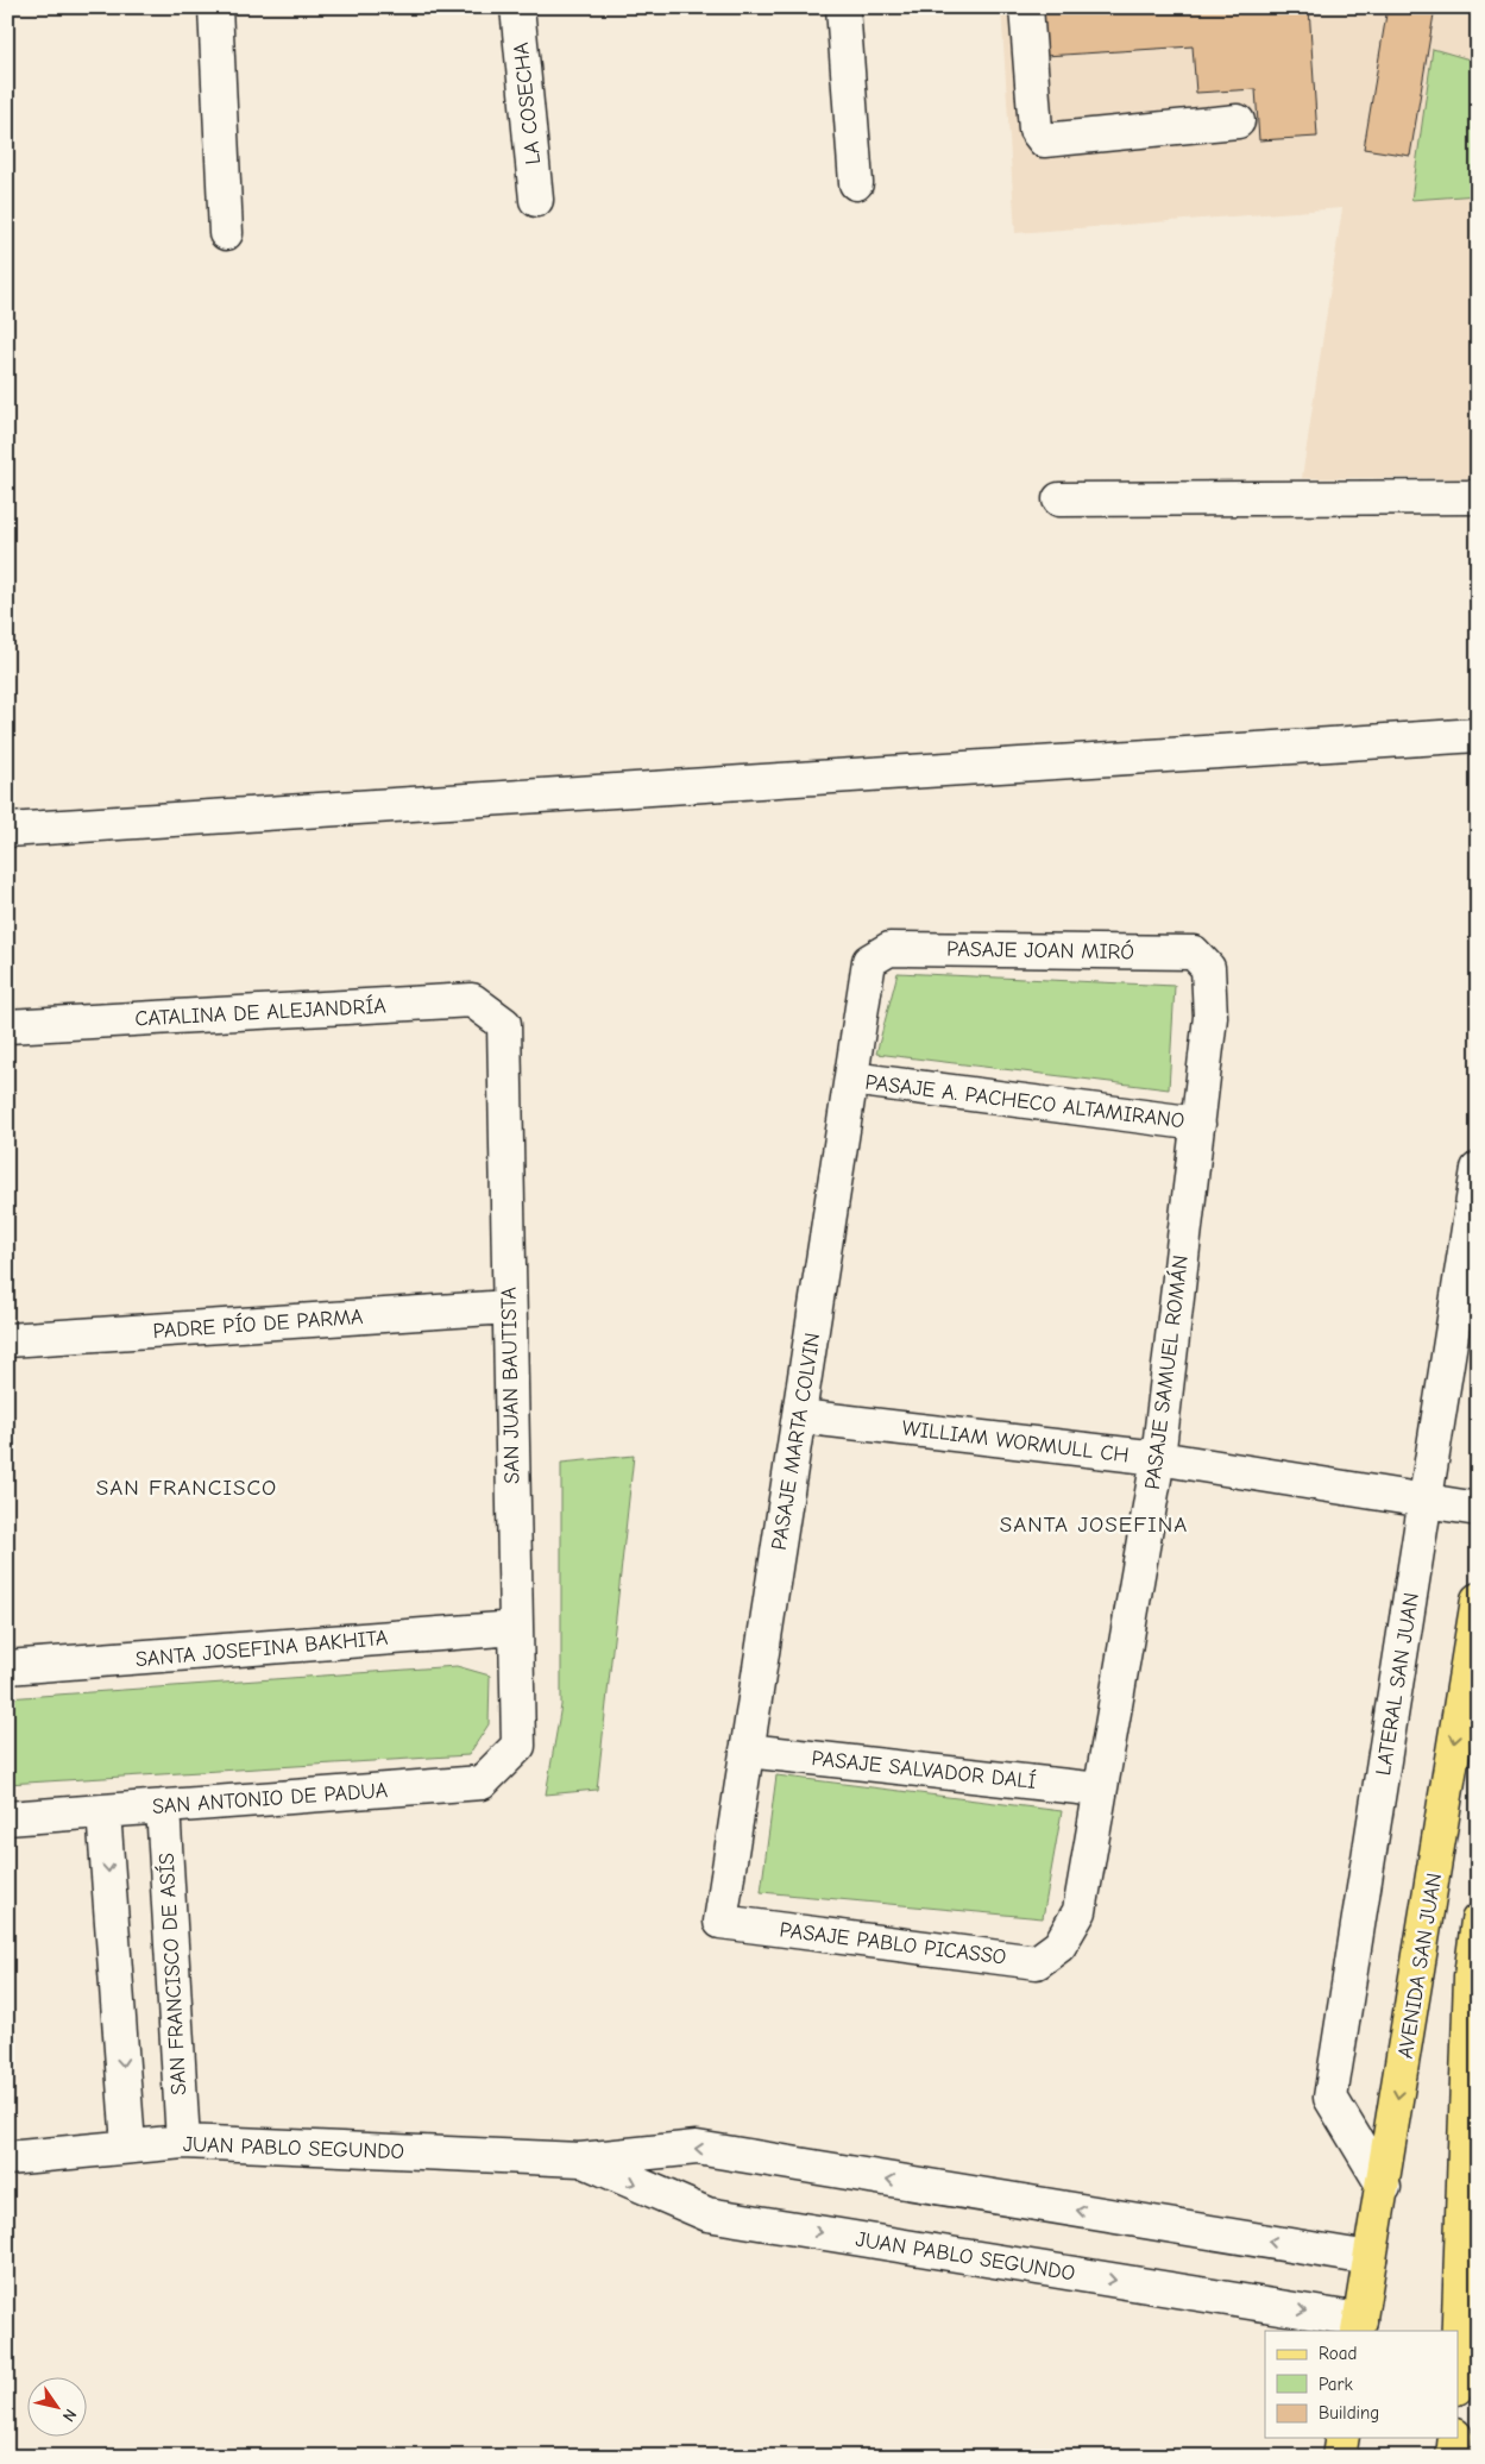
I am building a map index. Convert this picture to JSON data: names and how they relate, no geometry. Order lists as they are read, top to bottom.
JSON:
{
  "streets": {
    "main road": ["AVENIDA SAN JUAN"],
    "street": [
      "LA COSECHA",
      "PASAJE JOAN MIRÓ",
      "CATALINA DE ALEJANDRÍA",
      "PASAJE A. PACHECO ALTAMIRANO",
      "PADRE PÍO DE PARMA",
      "PASAJE SAMUEL ROMÁN",
      "SAN JUAN BAUTISTA",
      "PASAJE MARTA COLVIN",
      "WILLIAM WORMULL CH",
      "SANTA JOSEFINA BAKHITA",
      "LATERAL SAN JUAN",
      "PASAJE SALVADOR DALÍ",
      "SAN ANTONIO DE PADUA",
      "PASAJE PABLO PICASSO",
      "SAN FRANCISCO DE ASÍS",
      "JUAN PABLO SEGUNDO"
    ]
  },
  "crossings": [
    ["PASAJE JOAN MIRÓ", "PASAJE SAMUEL ROMÁN"],
    ["PASAJE JOAN MIRÓ", "PASAJE MARTA COLVIN"],
    ["CATALINA DE ALEJANDRÍA", "SAN JUAN BAUTISTA"],
    ["PASAJE A. PACHECO ALTAMIRANO", "PASAJE SAMUEL ROMÁN"],
    ["PASAJE A. PACHECO ALTAMIRANO", "PASAJE MARTA COLVIN"],
    ["PADRE PÍO DE PARMA", "SAN JUAN BAUTISTA"],
    ["PASAJE SAMUEL ROMÁN", "WILLIAM WORMULL CH"],
    ["PASAJE SAMUEL ROMÁN", "PASAJE SALVADOR DALÍ"],
    ["PASAJE SAMUEL ROMÁN", "PASAJE PABLO PICASSO"],
    ["SAN JUAN BAUTISTA", "SANTA JOSEFINA BAKHITA"],
    ["SAN JUAN BAUTISTA", "SAN ANTONIO DE PADUA"],
    ["PASAJE MARTA COLVIN", "WILLIAM WORMULL CH"],
    ["PASAJE MARTA COLVIN", "PASAJE SALVADOR DALÍ"],
    ["PASAJE MARTA COLVIN", "PASAJE PABLO PICASSO"],
    ["WILLIAM WORMULL CH", "LATERAL SAN JUAN"],
    ["LATERAL SAN JUAN", "AVENIDA SAN JUAN"],
    ["SAN ANTONIO DE PADUA", "SAN FRANCISCO DE ASÍS"],
    ["AVENIDA SAN JUAN", "JUAN PABLO SEGUNDO"],
    ["SAN FRANCISCO DE ASÍS", "JUAN PABLO SEGUNDO"]
  ],
  "districts": ["SAN FRANCISCO", "SANTA JOSEFINA"],
  "legend": ["Road", "Park", "Building"],
  "north": "bottom right"
}
